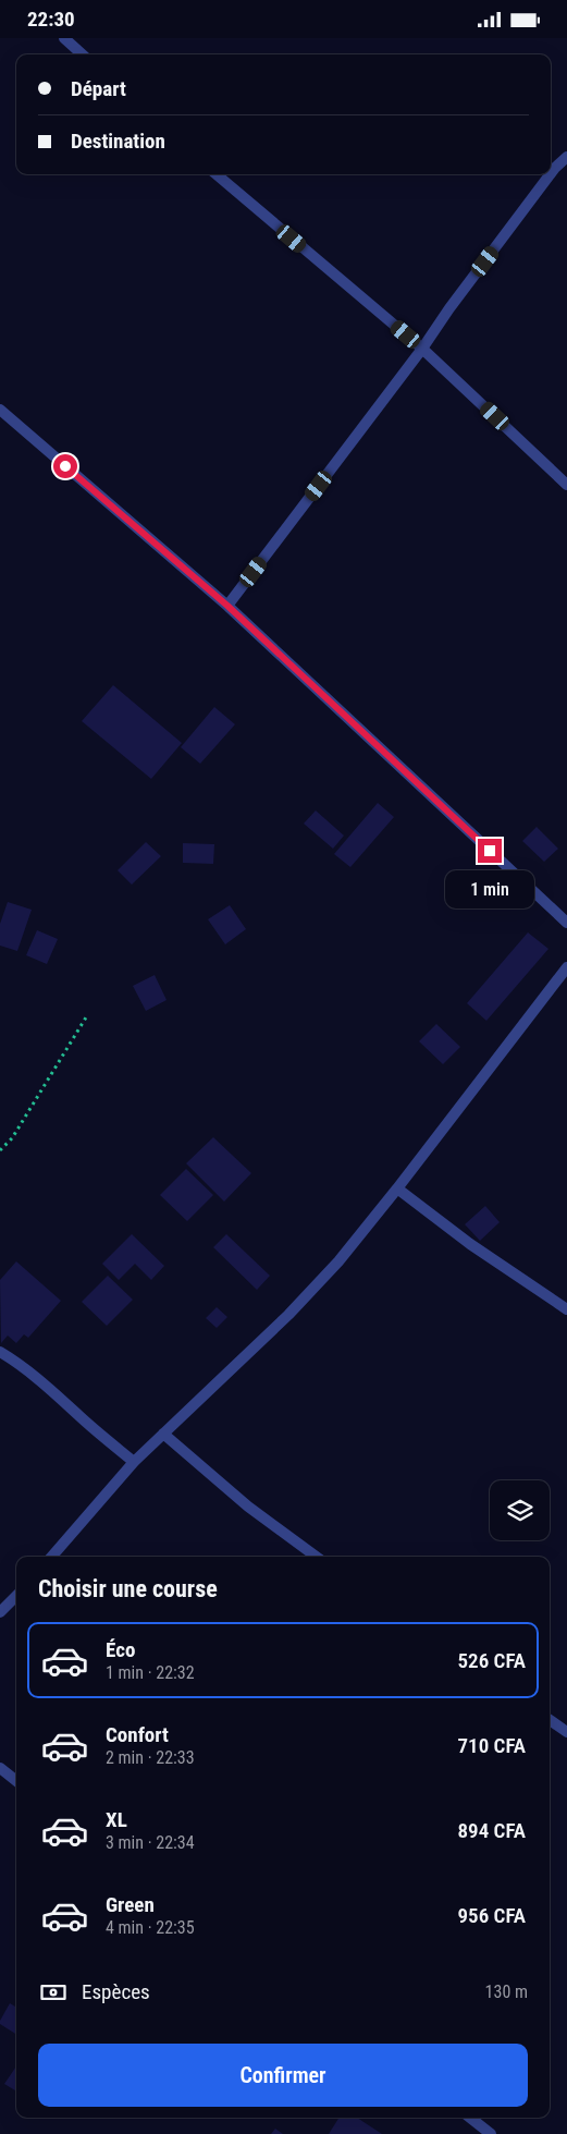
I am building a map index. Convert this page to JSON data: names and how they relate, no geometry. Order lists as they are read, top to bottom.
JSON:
{
  "page": {
    "status": "22:30",
    "banner": ["Départ", "Destination"],
    "bubble": "1 min",
    "heading": "Choisir une course",
    "list": [
      {
        "name": "Éco",
        "note": "1 min · 22:32",
        "value": "526 CFA"
      },
      {
        "name": "Confort",
        "note": "2 min · 22:33",
        "value": "710 CFA"
      },
      {
        "name": "XL",
        "note": "3 min · 22:34",
        "value": "894 CFA"
      },
      {
        "name": "Green",
        "note": "4 min · 22:35",
        "value": "956 CFA"
      }
    ],
    "pay": ["Espèces", "130 m"],
    "buttons": "Confirmer"
  }
}
